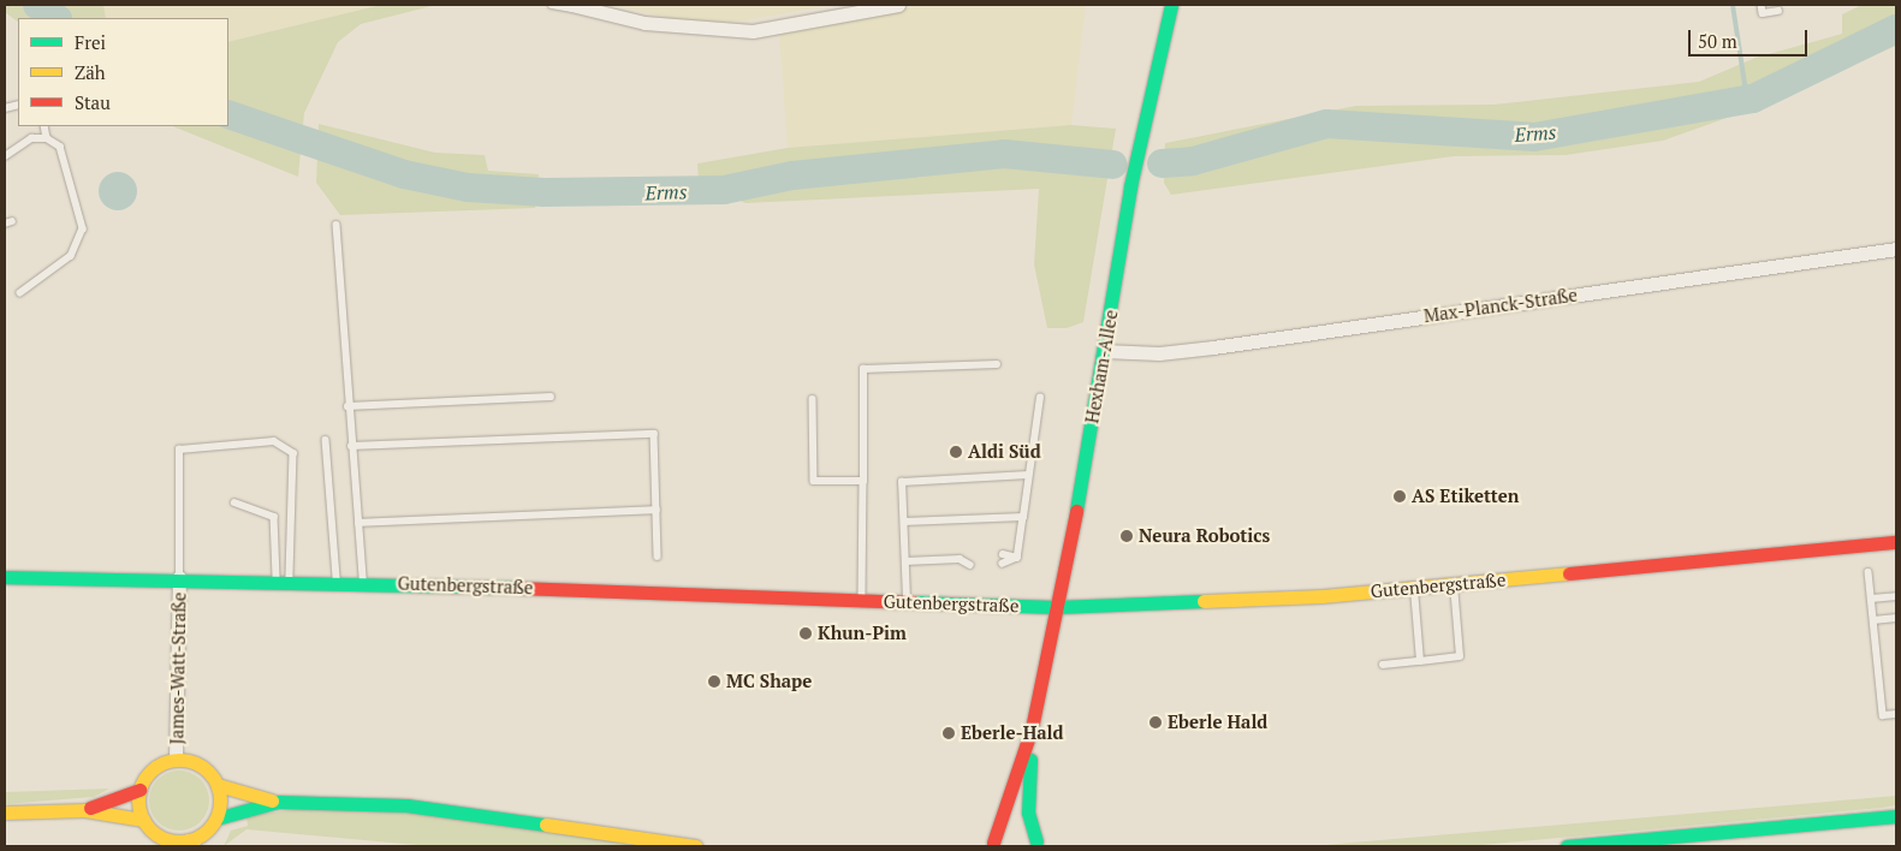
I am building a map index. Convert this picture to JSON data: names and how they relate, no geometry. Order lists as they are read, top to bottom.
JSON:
{
  "streets": {
    "street": [
      "Max-Planck-Straße",
      "Hexham-Allee",
      "Gutenbergstraße",
      "James-Watt-Straße"
    ]
  },
  "crossings": [
    ["Max-Planck-Straße", "Hexham-Allee"],
    ["Hexham-Allee", "Gutenbergstraße"],
    ["Gutenbergstraße", "James-Watt-Straße"]
  ],
  "water": ["Erms"],
  "places": [
    "Aldi Süd",
    "AS Etiketten",
    "Neura Robotics",
    "Khun-Pim",
    "MC Shape",
    "Eberle Hald",
    "Eberle-Hald"
  ],
  "legend": ["Frei", "Zäh", "Stau"],
  "scale_bar": "50 m"
}
